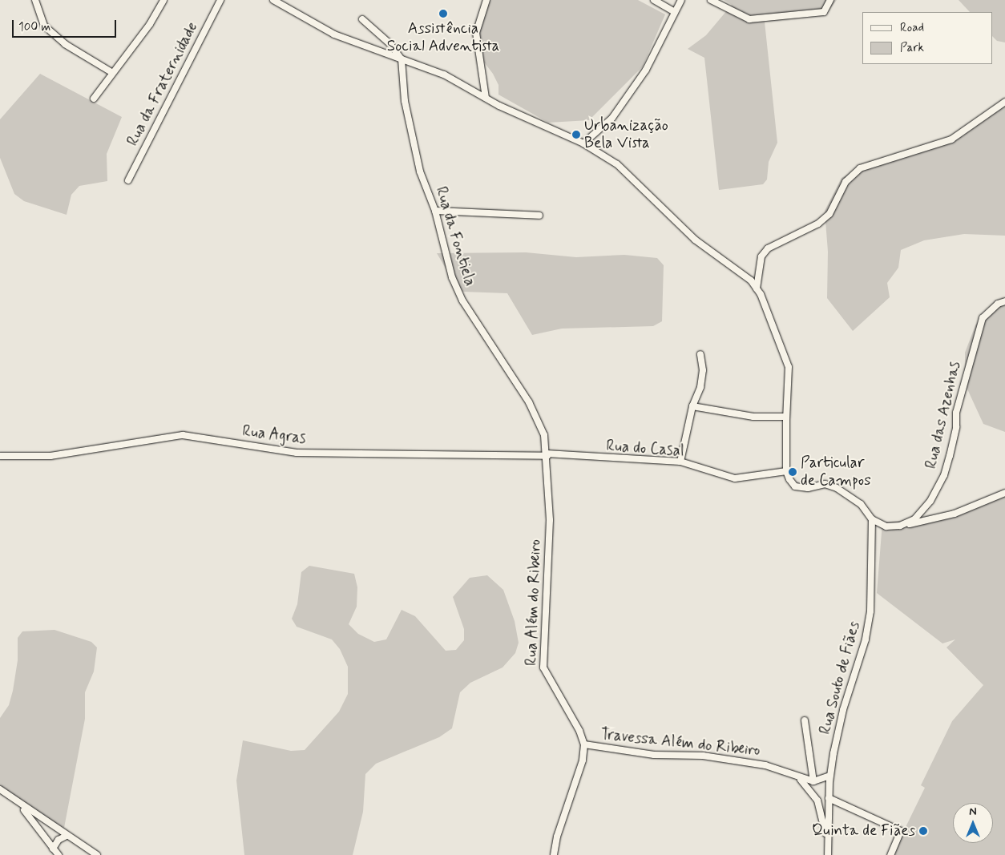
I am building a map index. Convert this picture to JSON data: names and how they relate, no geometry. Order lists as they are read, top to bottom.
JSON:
{
  "streets": {
    "street": [
      "Rua da Fraternidade",
      "Rua da Fontiela",
      "Rua das Azenhas",
      "Rua Agras",
      "Rua do Casal",
      "Rua Além do Ribeiro",
      "Rua Souto de Fiães",
      "Travessa Além do Ribeiro"
    ]
  },
  "crossings": [
    ["Rua da Fontiela", "Rua Agras"],
    ["Rua da Fontiela", "Rua do Casal"],
    ["Rua da Fontiela", "Rua Além do Ribeiro"],
    ["Rua Agras", "Rua do Casal"],
    ["Rua Agras", "Rua Além do Ribeiro"],
    ["Rua do Casal", "Rua Além do Ribeiro"],
    ["Rua Além do Ribeiro", "Travessa Além do Ribeiro"],
    ["Rua Souto de Fiães", "Travessa Além do Ribeiro"]
  ],
  "places": [
    "Assistência Social Adventista",
    "Urbanização Bela Vista",
    "Particular de Campos",
    "Quinta de Fiães"
  ],
  "legend": ["Road", "Park"],
  "scale_bar": "100 m",
  "north": "top"
}
